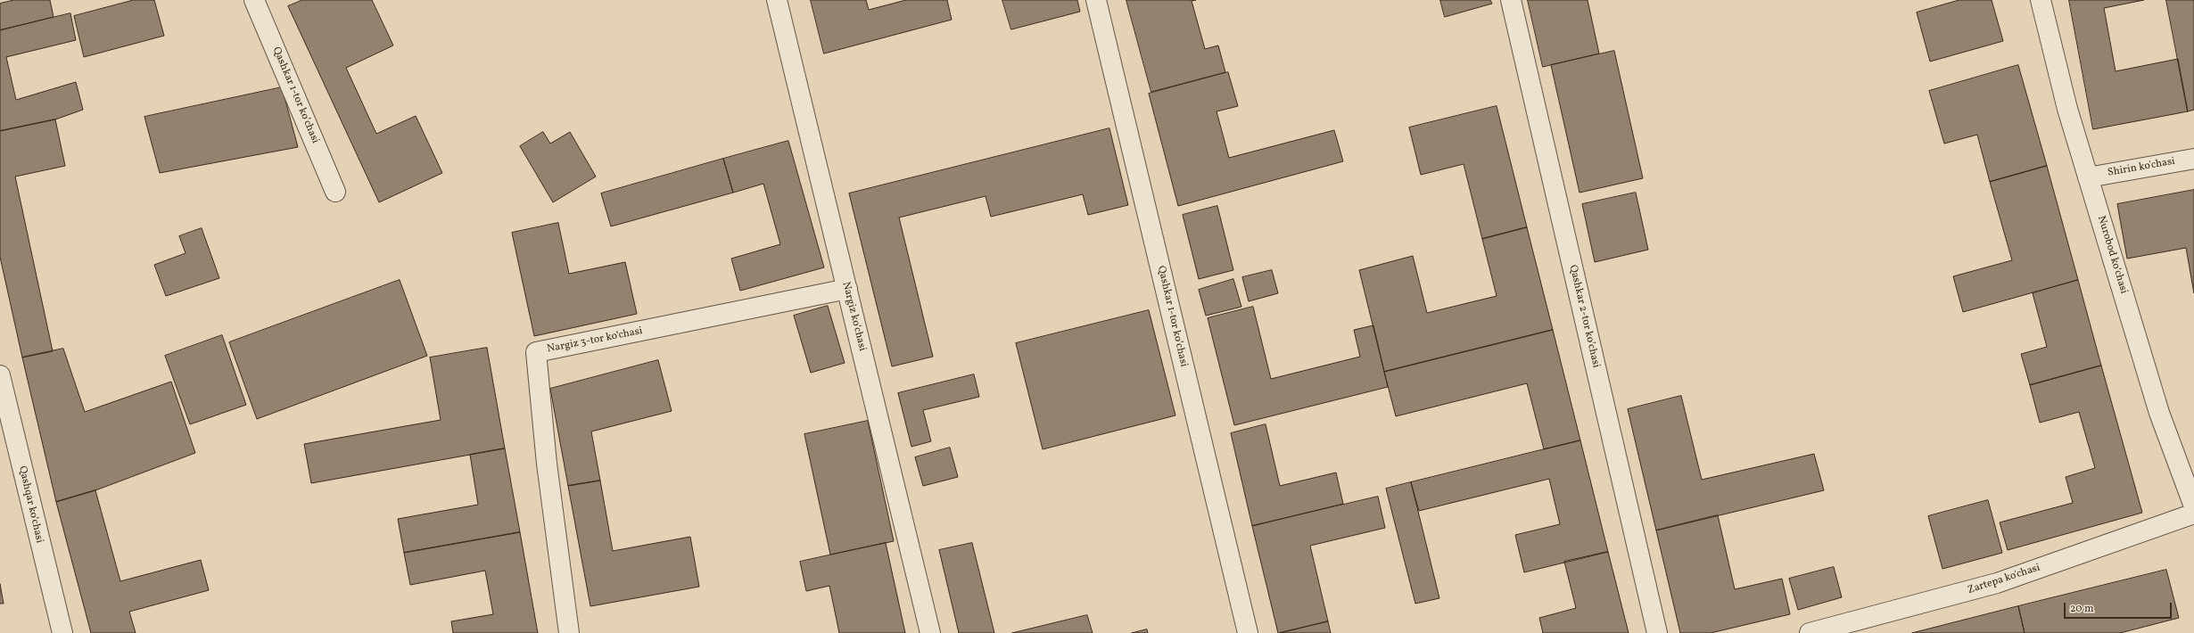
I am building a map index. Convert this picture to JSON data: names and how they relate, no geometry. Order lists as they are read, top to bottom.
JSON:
{
  "streets": {
    "street": [
      "Qashkar 1-tor koʼchasi",
      "Shirin ko'chasi",
      "Nurobod koʻchasi",
      "Nargiz koʻchasi",
      "Qashkar 2-tor koʼchasi",
      "Nargiz 3-tor koʻchasi",
      "Qashqar koʻchasi",
      "Zartepa ko'chasi"
    ]
  },
  "crossings": [
    ["Shirin ko'chasi", "Nurobod koʻchasi"],
    ["Nargiz koʻchasi", "Nargiz 3-tor koʻchasi"]
  ],
  "scale_bar": "20 m"
}
